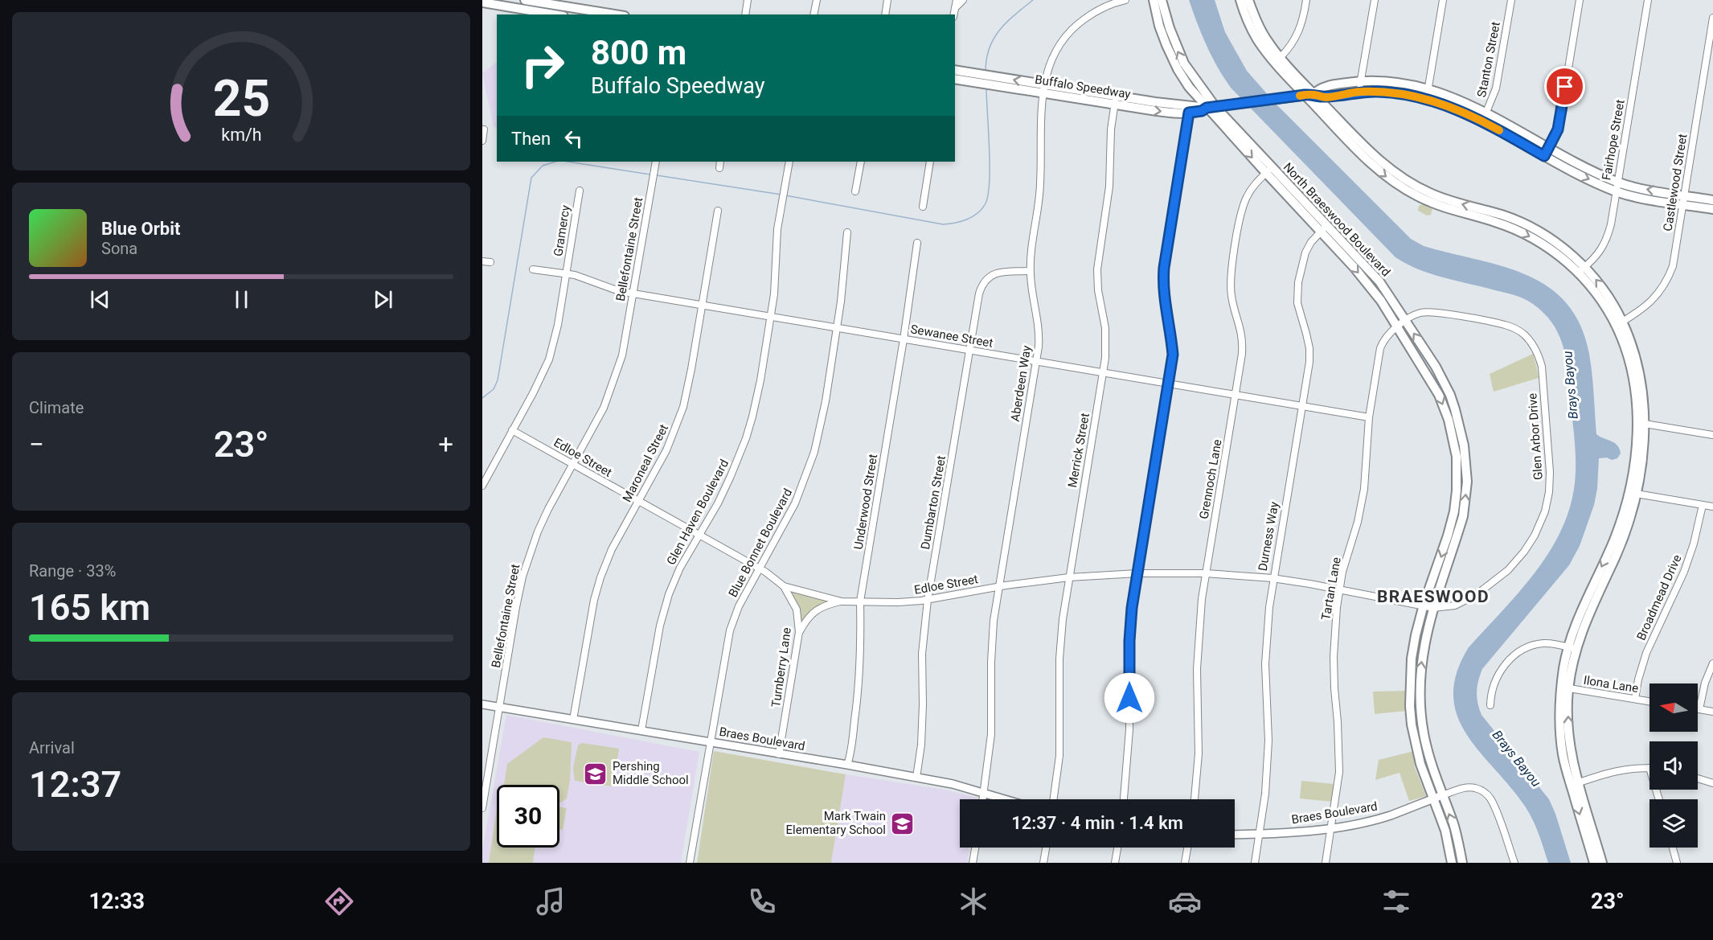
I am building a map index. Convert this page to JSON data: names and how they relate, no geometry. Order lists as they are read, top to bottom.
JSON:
{
  "streets": {
    "main road": ["Buffalo Speedway", "North Braeswood Boulevard"],
    "street": [
      "Stanton Street",
      "Fairhope Street",
      "Castlewood Street",
      "Gramercy",
      "Bellefontaine Street",
      "Sewanee Street",
      "Aberdeen Way",
      "Glen Arbor Drive",
      "Merrick Street",
      "Edloe Street",
      "Maroneal Street",
      "Grennoch Lane",
      "Underwood Street",
      "Dumbarton Street",
      "Glen Haven Boulevard",
      "Durness Way",
      "Blue Bonnet Boulevard",
      "Tartan Lane",
      "Broadmead Drive",
      "Turnberry Lane",
      "Ilona Lane",
      "Braes Boulevard"
    ]
  },
  "crossings": [
    ["Stanton Street", "Buffalo Speedway"],
    ["Buffalo Speedway", "Fairhope Street"],
    ["Buffalo Speedway", "Castlewood Street"],
    ["Buffalo Speedway", "North Braeswood Boulevard"],
    ["Buffalo Speedway", "Aberdeen Way"],
    ["Buffalo Speedway", "Merrick Street"],
    ["North Braeswood Boulevard", "Glen Arbor Drive"],
    ["North Braeswood Boulevard", "Edloe Street"],
    ["North Braeswood Boulevard", "Grennoch Lane"],
    ["North Braeswood Boulevard", "Durness Way"],
    ["North Braeswood Boulevard", "Tartan Lane"],
    ["North Braeswood Boulevard", "Braes Boulevard"],
    ["Gramercy", "Sewanee Street"],
    ["Gramercy", "Edloe Street"],
    ["Bellefontaine Street", "Sewanee Street"],
    ["Bellefontaine Street", "Edloe Street"],
    ["Bellefontaine Street", "Braes Boulevard"],
    ["Sewanee Street", "Aberdeen Way"],
    ["Sewanee Street", "Merrick Street"],
    ["Sewanee Street", "Maroneal Street"],
    ["Sewanee Street", "Grennoch Lane"],
    ["Sewanee Street", "Underwood Street"],
    ["Sewanee Street", "Dumbarton Street"],
    ["Sewanee Street", "Glen Haven Boulevard"],
    ["Sewanee Street", "Durness Way"],
    ["Sewanee Street", "Blue Bonnet Boulevard"],
    ["Sewanee Street", "Tartan Lane"],
    ["Aberdeen Way", "Edloe Street"],
    ["Aberdeen Way", "Dumbarton Street"],
    ["Aberdeen Way", "Braes Boulevard"],
    ["Glen Arbor Drive", "Edloe Street"],
    ["Glen Arbor Drive", "Tartan Lane"],
    ["Merrick Street", "Edloe Street"],
    ["Edloe Street", "Maroneal Street"],
    ["Edloe Street", "Grennoch Lane"],
    ["Edloe Street", "Underwood Street"],
    ["Edloe Street", "Dumbarton Street"],
    ["Edloe Street", "Glen Haven Boulevard"],
    ["Edloe Street", "Durness Way"],
    ["Edloe Street", "Blue Bonnet Boulevard"],
    ["Edloe Street", "Tartan Lane"],
    ["Edloe Street", "Turnberry Lane"],
    ["Maroneal Street", "Braes Boulevard"],
    ["Underwood Street", "Braes Boulevard"],
    ["Dumbarton Street", "Braes Boulevard"],
    ["Glen Haven Boulevard", "Braes Boulevard"],
    ["Durness Way", "Braes Boulevard"],
    ["Blue Bonnet Boulevard", "Braes Boulevard"],
    ["Tartan Lane", "Braes Boulevard"],
    ["Broadmead Drive", "Ilona Lane"],
    ["Turnberry Lane", "Braes Boulevard"]
  ],
  "districts": ["BRAESWOOD"],
  "water": ["Brays Bayou"],
  "places": {
    "school or university": ["Pershing Middle School", "Mark Twain Elementary School"]
  },
  "north": "left",
  "page": {
    "turn": ["800 m", "Buffalo Speedway"],
    "then": "Then",
    "song": ["Blue Orbit", "Sona"],
    "tile": [
      "Climate",
      ["Range · 33%", "165 km"],
      ["Arrival", "12:37"]
    ],
    "heat": ["−", "23°", "+"],
    "limit": "30",
    "trip": "12:37 · 4 min · 1.4 km",
    "tabs": ["12:33", "23°"],
    "gauge": ["25", "km/h"]
  }
}
